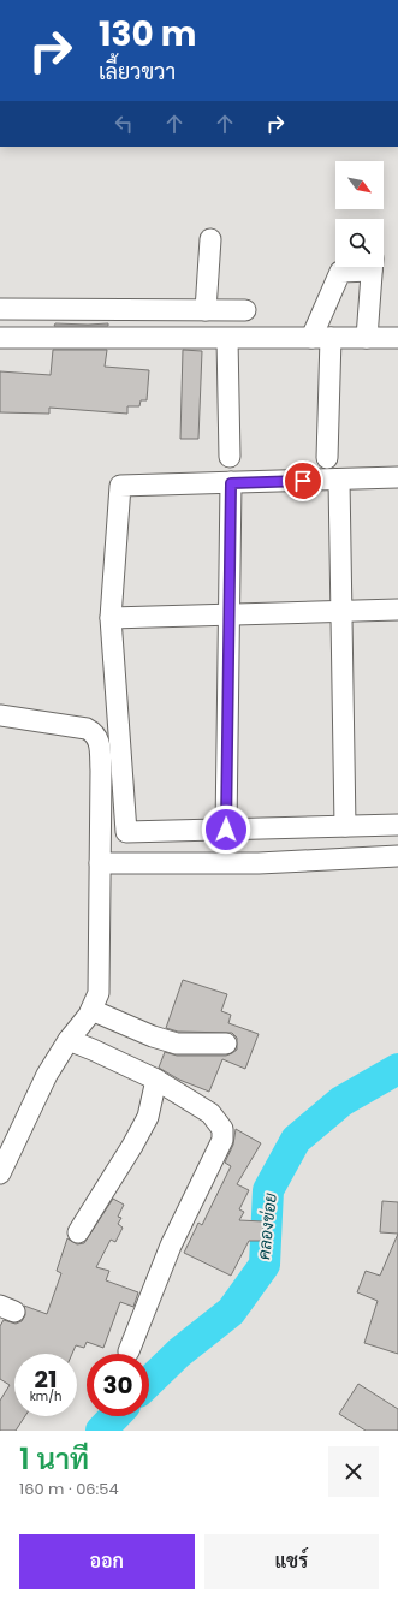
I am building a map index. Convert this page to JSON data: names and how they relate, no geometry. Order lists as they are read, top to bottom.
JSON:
{
  "water": ["คลองข่อย"],
  "north": "bottom right",
  "page": {
    "turn": ["130 m", "เลี้ยวขวา"],
    "speed": "21 km/h",
    "limit": "30",
    "heading": ["1 นาที", "160 m · 06:54"],
    "buttons": ["ออก", "แชร์"]
  }
}
